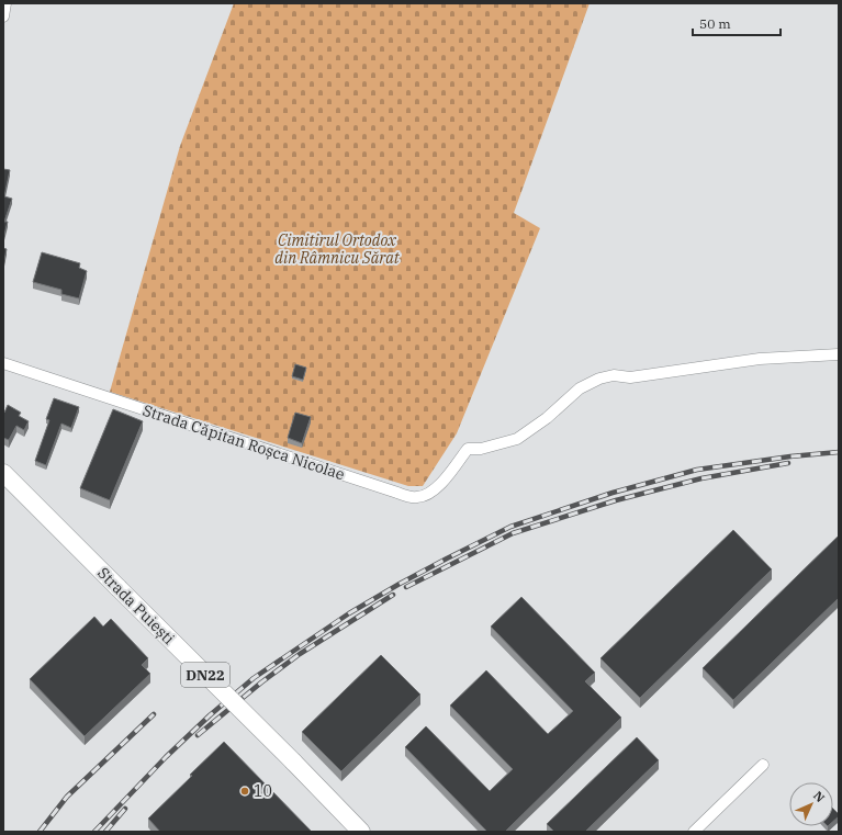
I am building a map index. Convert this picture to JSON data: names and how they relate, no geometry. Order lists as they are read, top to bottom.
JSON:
{
  "streets": {
    "main road": ["Strada Puiești", "DN22"],
    "street": ["Strada Căpitan Roșca Nicolae"]
  },
  "parks": ["Cimitirul Ortodox din Râmnicu Sărat"],
  "places": ["10"],
  "scale_bar": "50 m",
  "north": "top right"
}
